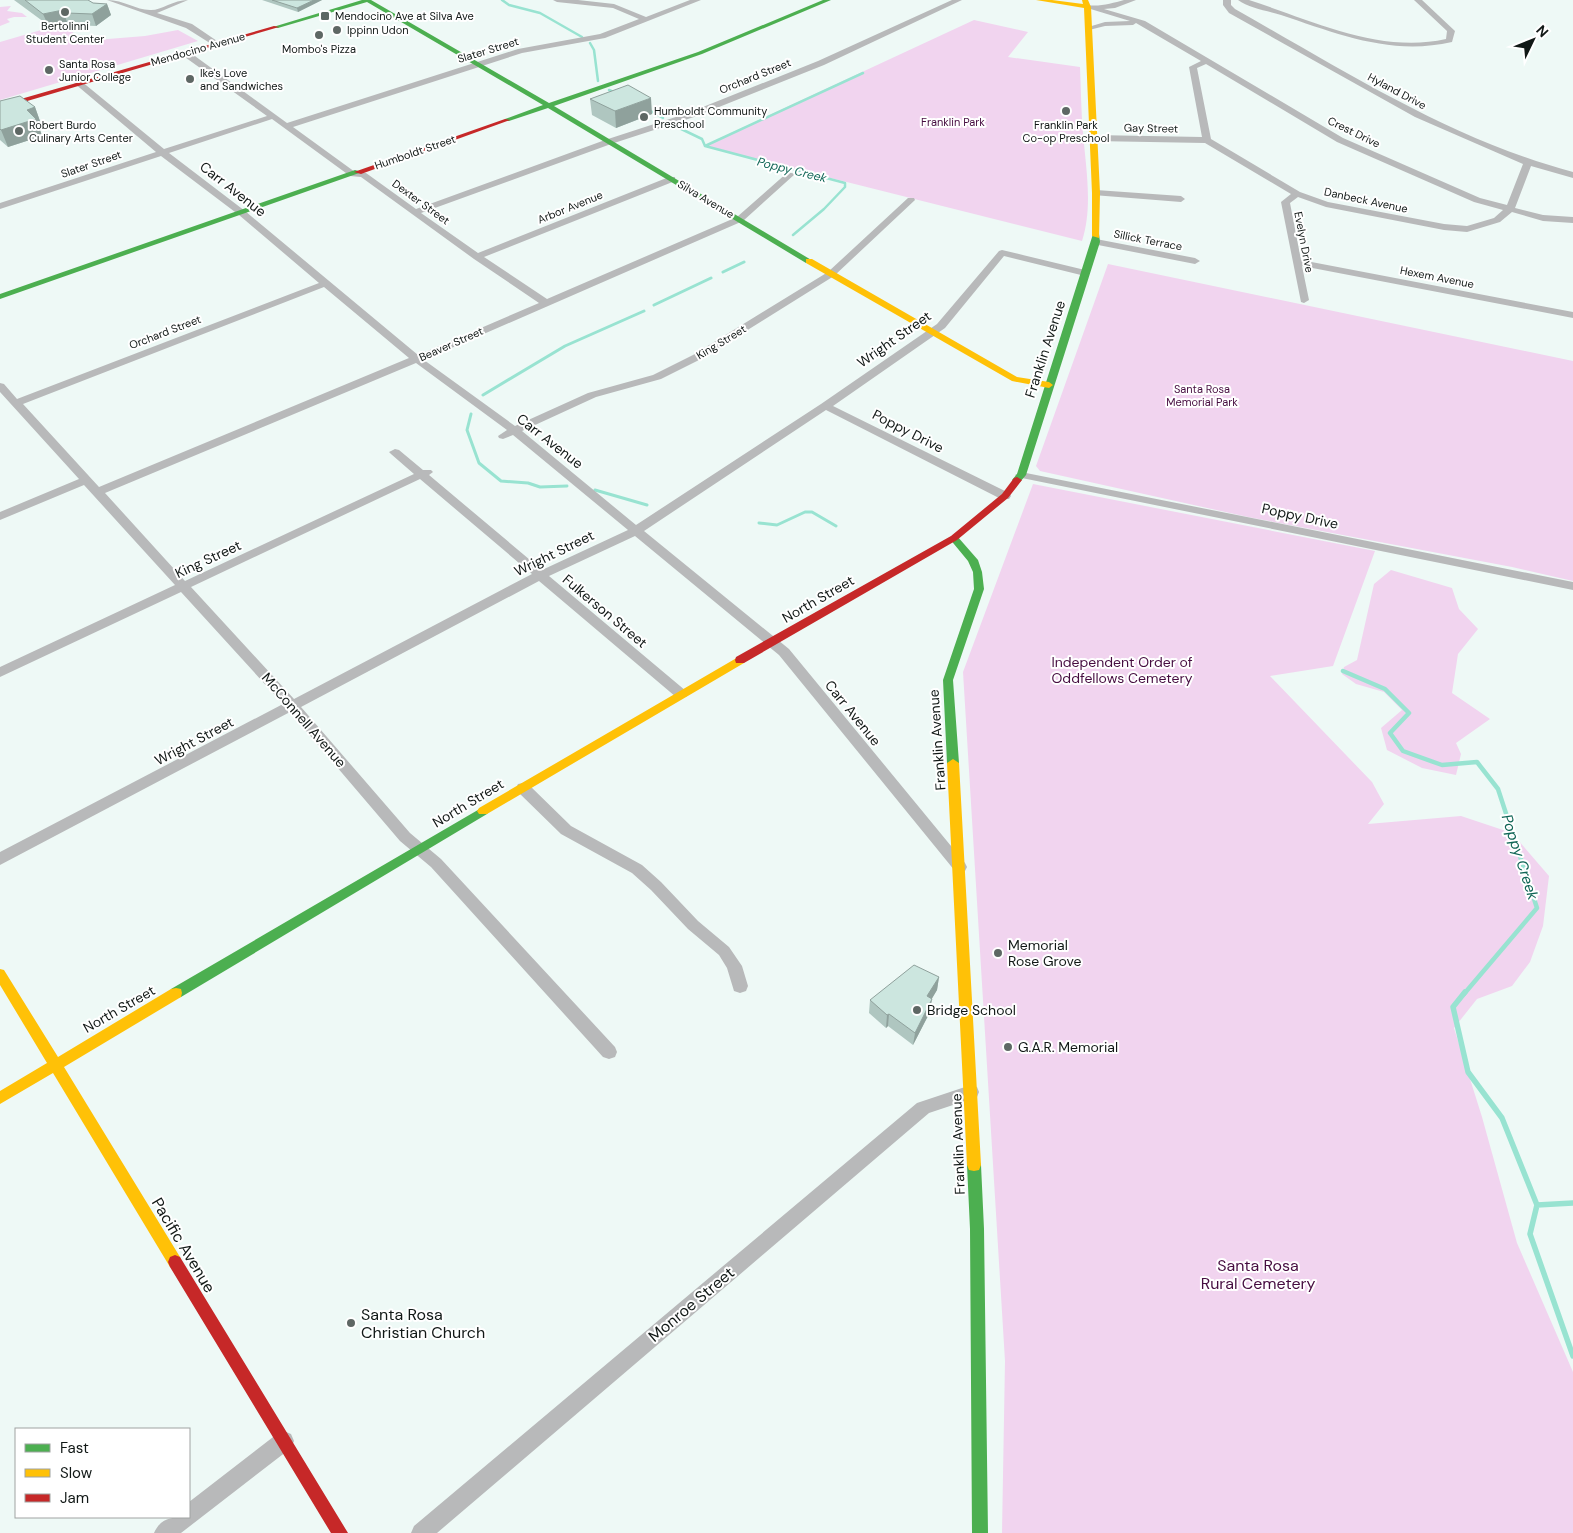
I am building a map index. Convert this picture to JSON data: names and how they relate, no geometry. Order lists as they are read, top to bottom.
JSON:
{
  "streets": {
    "street": [
      "Mendocino Avenue",
      "Slater Street",
      "Orchard Street",
      "Hyland Drive",
      "Gay Street",
      "Crest Drive",
      "Humboldt Street",
      "Carr Avenue",
      "Silva Avenue",
      "Danbeck Avenue",
      "Dexter Street",
      "Arbor Avenue",
      "Sillick Terrace",
      "Evelyn Drive",
      "Hexem Avenue",
      "Wright Street",
      "King Street",
      "Beaver Street",
      "Franklin Avenue",
      "Poppy Drive",
      "North Street",
      "Fulkerson Street",
      "McConnell Avenue",
      "Pacific Avenue",
      "Monroe Street"
    ]
  },
  "crossings": [
    ["Mendocino Avenue", "Carr Avenue"],
    ["Mendocino Avenue", "Silva Avenue"],
    ["Mendocino Avenue", "Dexter Street"],
    ["Slater Street", "Carr Avenue"],
    ["Slater Street", "Silva Avenue"],
    ["Slater Street", "Dexter Street"],
    ["Orchard Street", "Carr Avenue"],
    ["Orchard Street", "Silva Avenue"],
    ["Orchard Street", "Dexter Street"],
    ["Orchard Street", "McConnell Avenue"],
    ["Gay Street", "Danbeck Avenue"],
    ["Gay Street", "Franklin Avenue"],
    ["Crest Drive", "Danbeck Avenue"],
    ["Crest Drive", "Franklin Avenue"],
    ["Humboldt Street", "Carr Avenue"],
    ["Humboldt Street", "Silva Avenue"],
    ["Humboldt Street", "Dexter Street"],
    ["Carr Avenue", "Wright Street"],
    ["Carr Avenue", "King Street"],
    ["Carr Avenue", "Beaver Street"],
    ["Carr Avenue", "Franklin Avenue"],
    ["Carr Avenue", "North Street"],
    ["Silva Avenue", "Arbor Avenue"],
    ["Silva Avenue", "Wright Street"],
    ["Silva Avenue", "King Street"],
    ["Silva Avenue", "Beaver Street"],
    ["Silva Avenue", "Franklin Avenue"],
    ["Danbeck Avenue", "Evelyn Drive"],
    ["Dexter Street", "Arbor Avenue"],
    ["Dexter Street", "Beaver Street"],
    ["Sillick Terrace", "Franklin Avenue"],
    ["Evelyn Drive", "Hexem Avenue"],
    ["Wright Street", "Franklin Avenue"],
    ["Wright Street", "Poppy Drive"],
    ["Wright Street", "Fulkerson Street"],
    ["Wright Street", "McConnell Avenue"],
    ["King Street", "Fulkerson Street"],
    ["King Street", "McConnell Avenue"],
    ["Beaver Street", "McConnell Avenue"],
    ["Franklin Avenue", "Poppy Drive"],
    ["Franklin Avenue", "North Street"],
    ["Franklin Avenue", "Monroe Street"],
    ["North Street", "Fulkerson Street"],
    ["North Street", "McConnell Avenue"],
    ["North Street", "Pacific Avenue"]
  ],
  "water": ["Poppy Creek"],
  "parks": [
    "Franklin Park",
    "Santa Rosa Memorial Park",
    "Independent Order of Oddfellows Cemetery",
    "Santa Rosa Rural Cemetery"
  ],
  "places": {
    "other": [
      "Bertolinni Student Center",
      "Ippinn Udon",
      "Mombo's Pizza",
      "Santa Rosa Junior College",
      "Ike's Love and Sandwiches",
      "Franklin Park Co-op Preschool",
      "Humboldt Community Preschool",
      "Robert Burdo Culinary Arts Center",
      "Memorial Rose Grove",
      "Bridge School",
      "G.A.R. Memorial",
      "Santa Rosa Christian Church"
    ],
    "transit": ["Mendocino Ave at Silva Ave"]
  },
  "legend": ["Fast", "Slow", "Jam"],
  "north": "top right"
}
